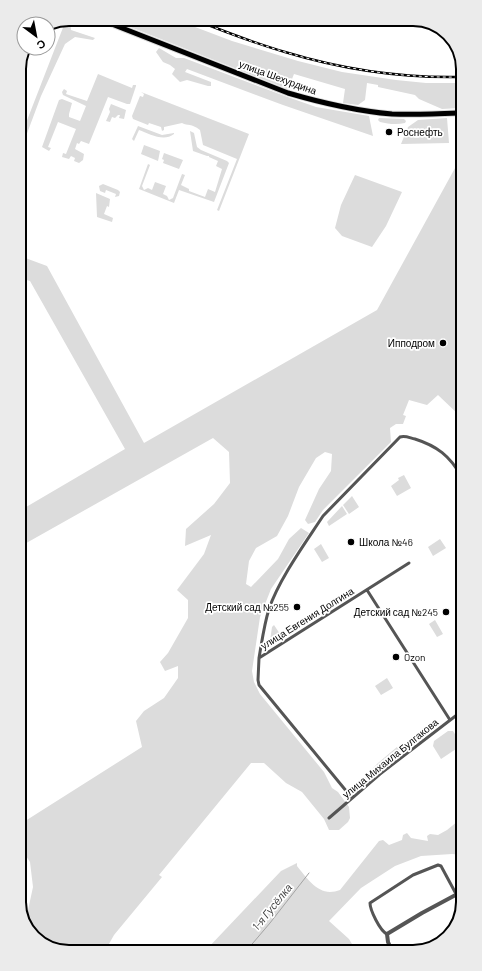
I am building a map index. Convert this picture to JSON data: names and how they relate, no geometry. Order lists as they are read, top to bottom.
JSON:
{
  "streets": {
    "main road": ["улица Шехурдина"],
    "street": ["улица Евгения Долгина", "улица Михаила Булгакова"]
  },
  "crossings": [
    ["улица Евгения Долгина", "улица Михаила Булгакова"]
  ],
  "water": ["1-я Гусёлка"],
  "places": [
    "Роснефть",
    "Ипподром",
    "Школа №46",
    "Детский сад №255",
    "Детский сад №245",
    "Ozon"
  ],
  "north": "bottom right"
}
